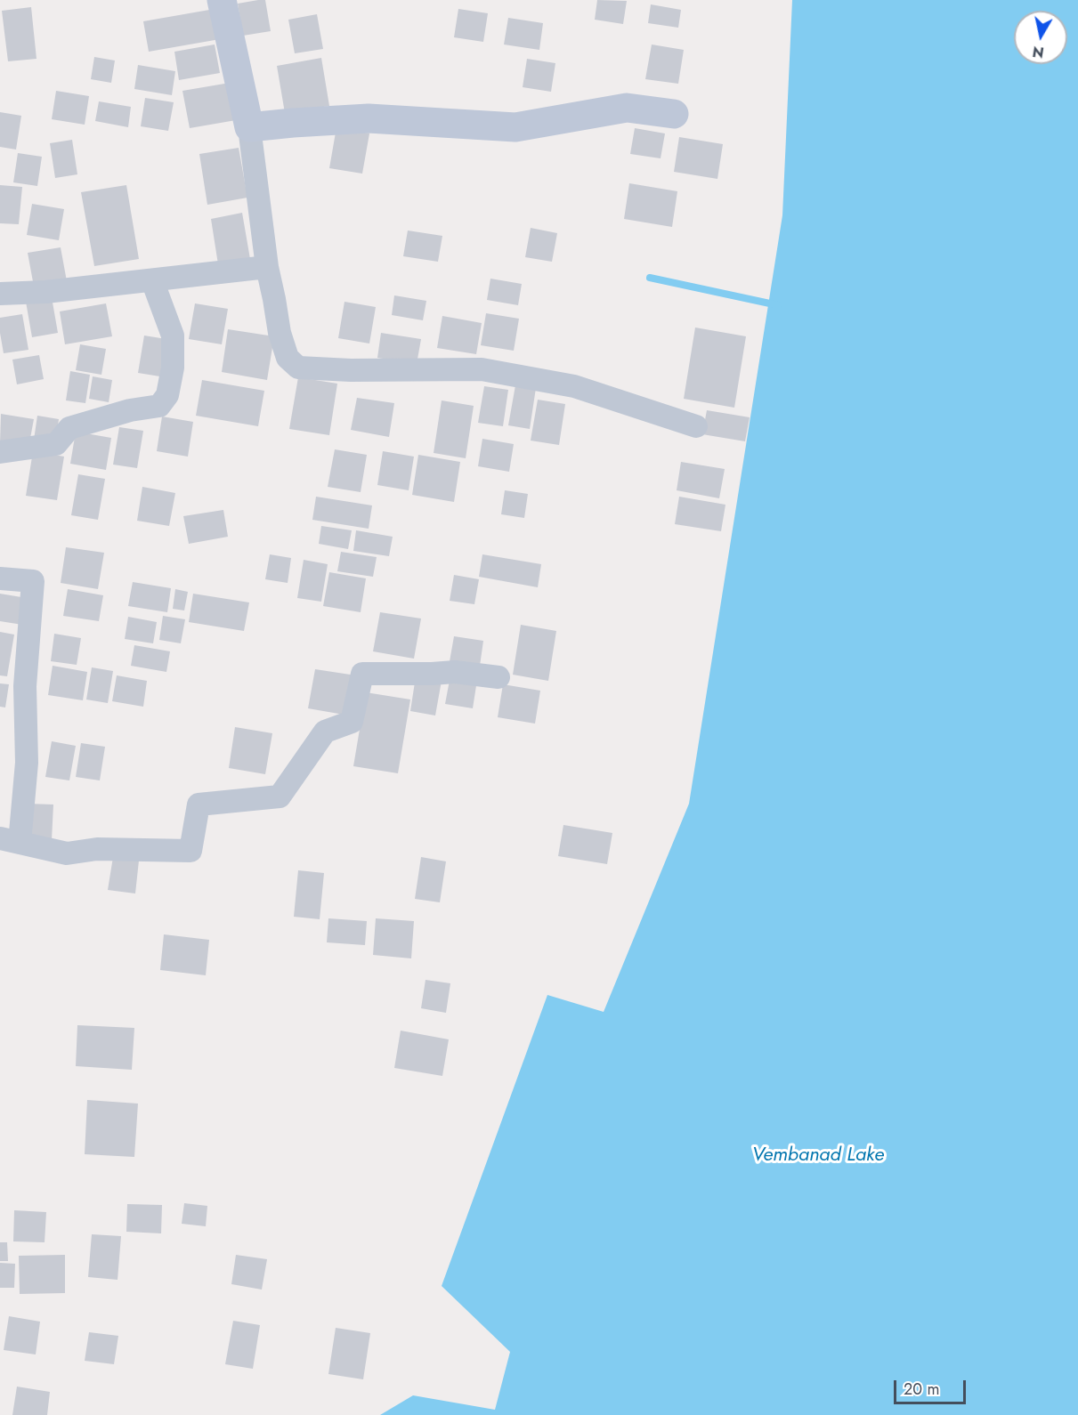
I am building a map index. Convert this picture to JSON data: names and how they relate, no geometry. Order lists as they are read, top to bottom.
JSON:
{
  "water": ["Vembanad Lake"],
  "scale_bar": "20 m",
  "north": "bottom"
}
